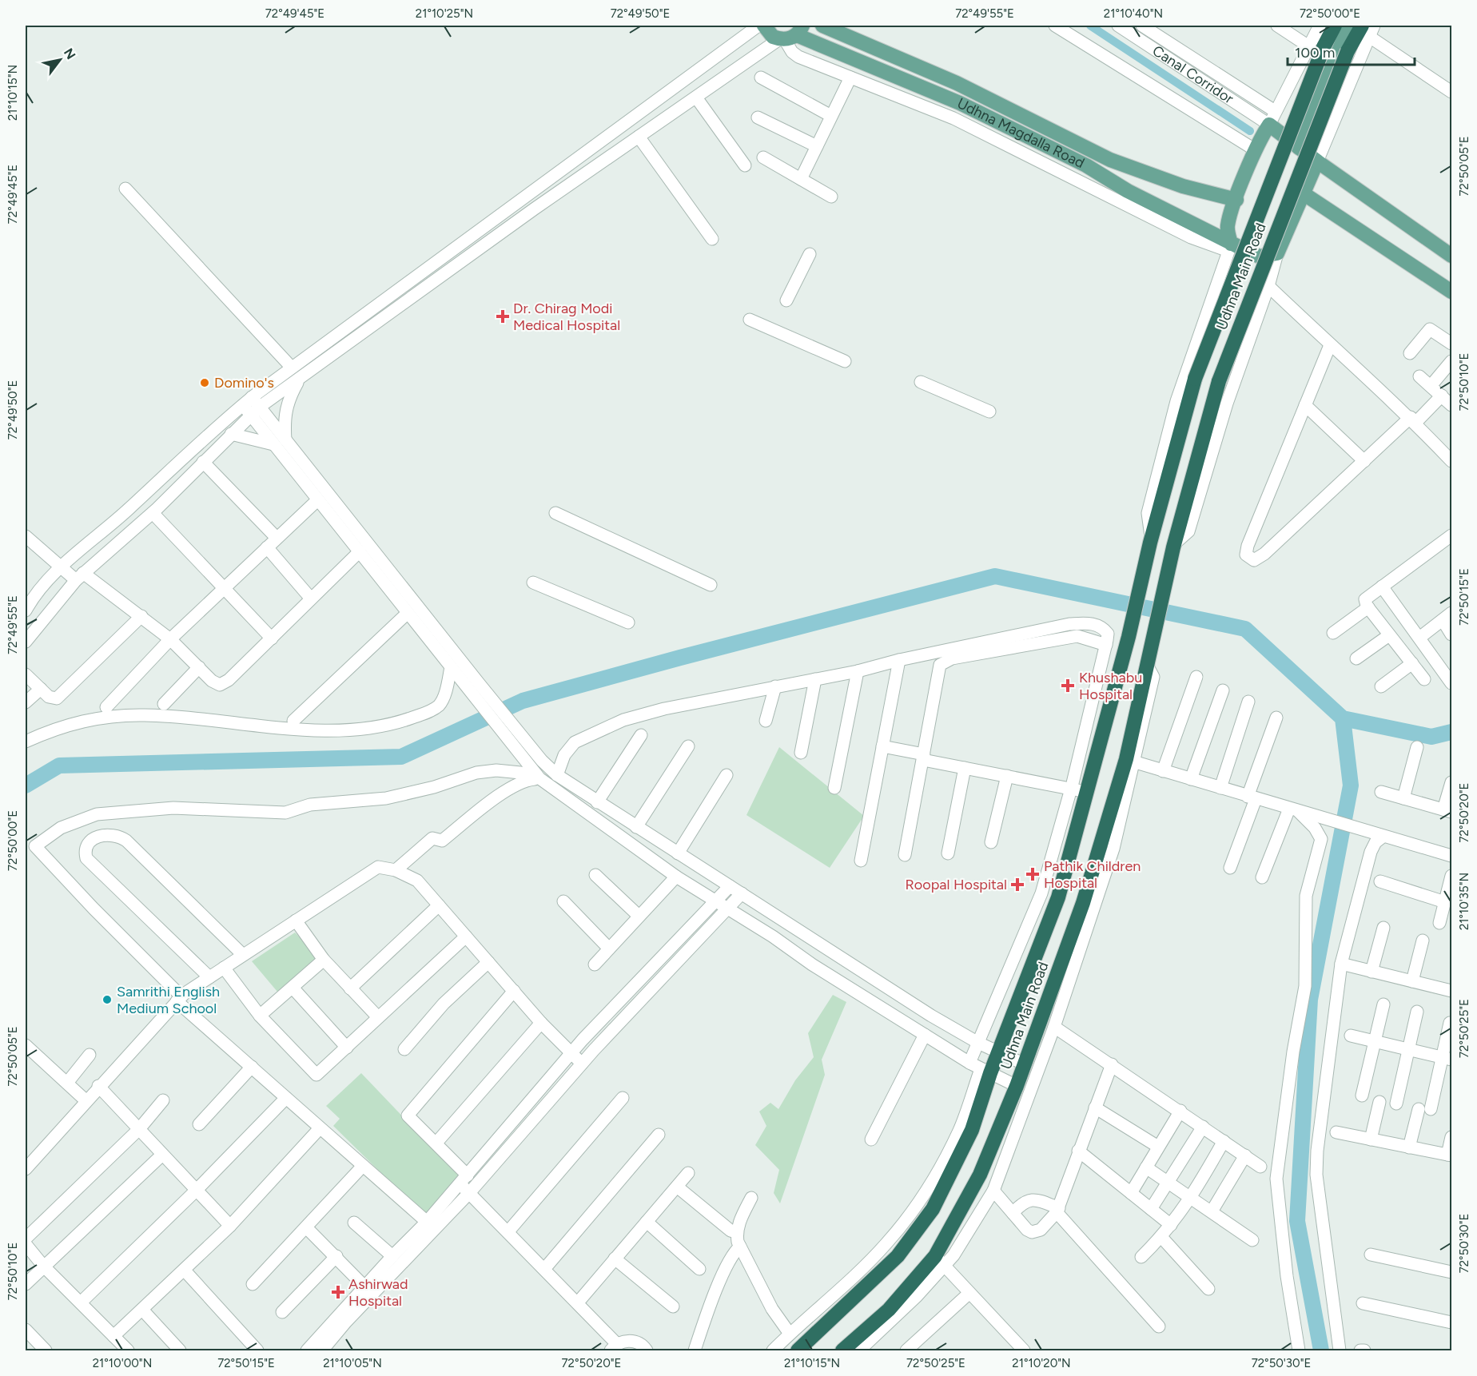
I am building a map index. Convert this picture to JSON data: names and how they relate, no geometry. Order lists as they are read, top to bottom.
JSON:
{
  "streets": {
    "highway": ["Udhna Main Road"],
    "main road": ["Udhna Magdalla Road"],
    "street": ["Canal Corridor"]
  },
  "places": {
    "health": [
      "Dr. Chirag Modi Medical Hospital",
      "Khushabu Hospital",
      "Pathik Children Hospital",
      "Roopal Hospital",
      "Ashirwad Hospital"
    ],
    "other": ["Domino's", "Samrithi English Medium School"]
  },
  "scale_bar": "100 m",
  "north": "top right",
  "coordinates": [
    "72°49'45\"E",
    "21°10'25\"N",
    "72°49'50\"E",
    "72°49'55\"E",
    "21°10'40\"N",
    "72°50'00\"E",
    "21°10'15\"N",
    "72°50'05\"E",
    "72°50'10\"E",
    "72°50'15\"E",
    "72°50'20\"E",
    "21°10'35\"N",
    "72°50'25\"E",
    "72°50'30\"E",
    "21°10'00\"N",
    "21°10'05\"N",
    "21°10'20\"N"
  ]
}
